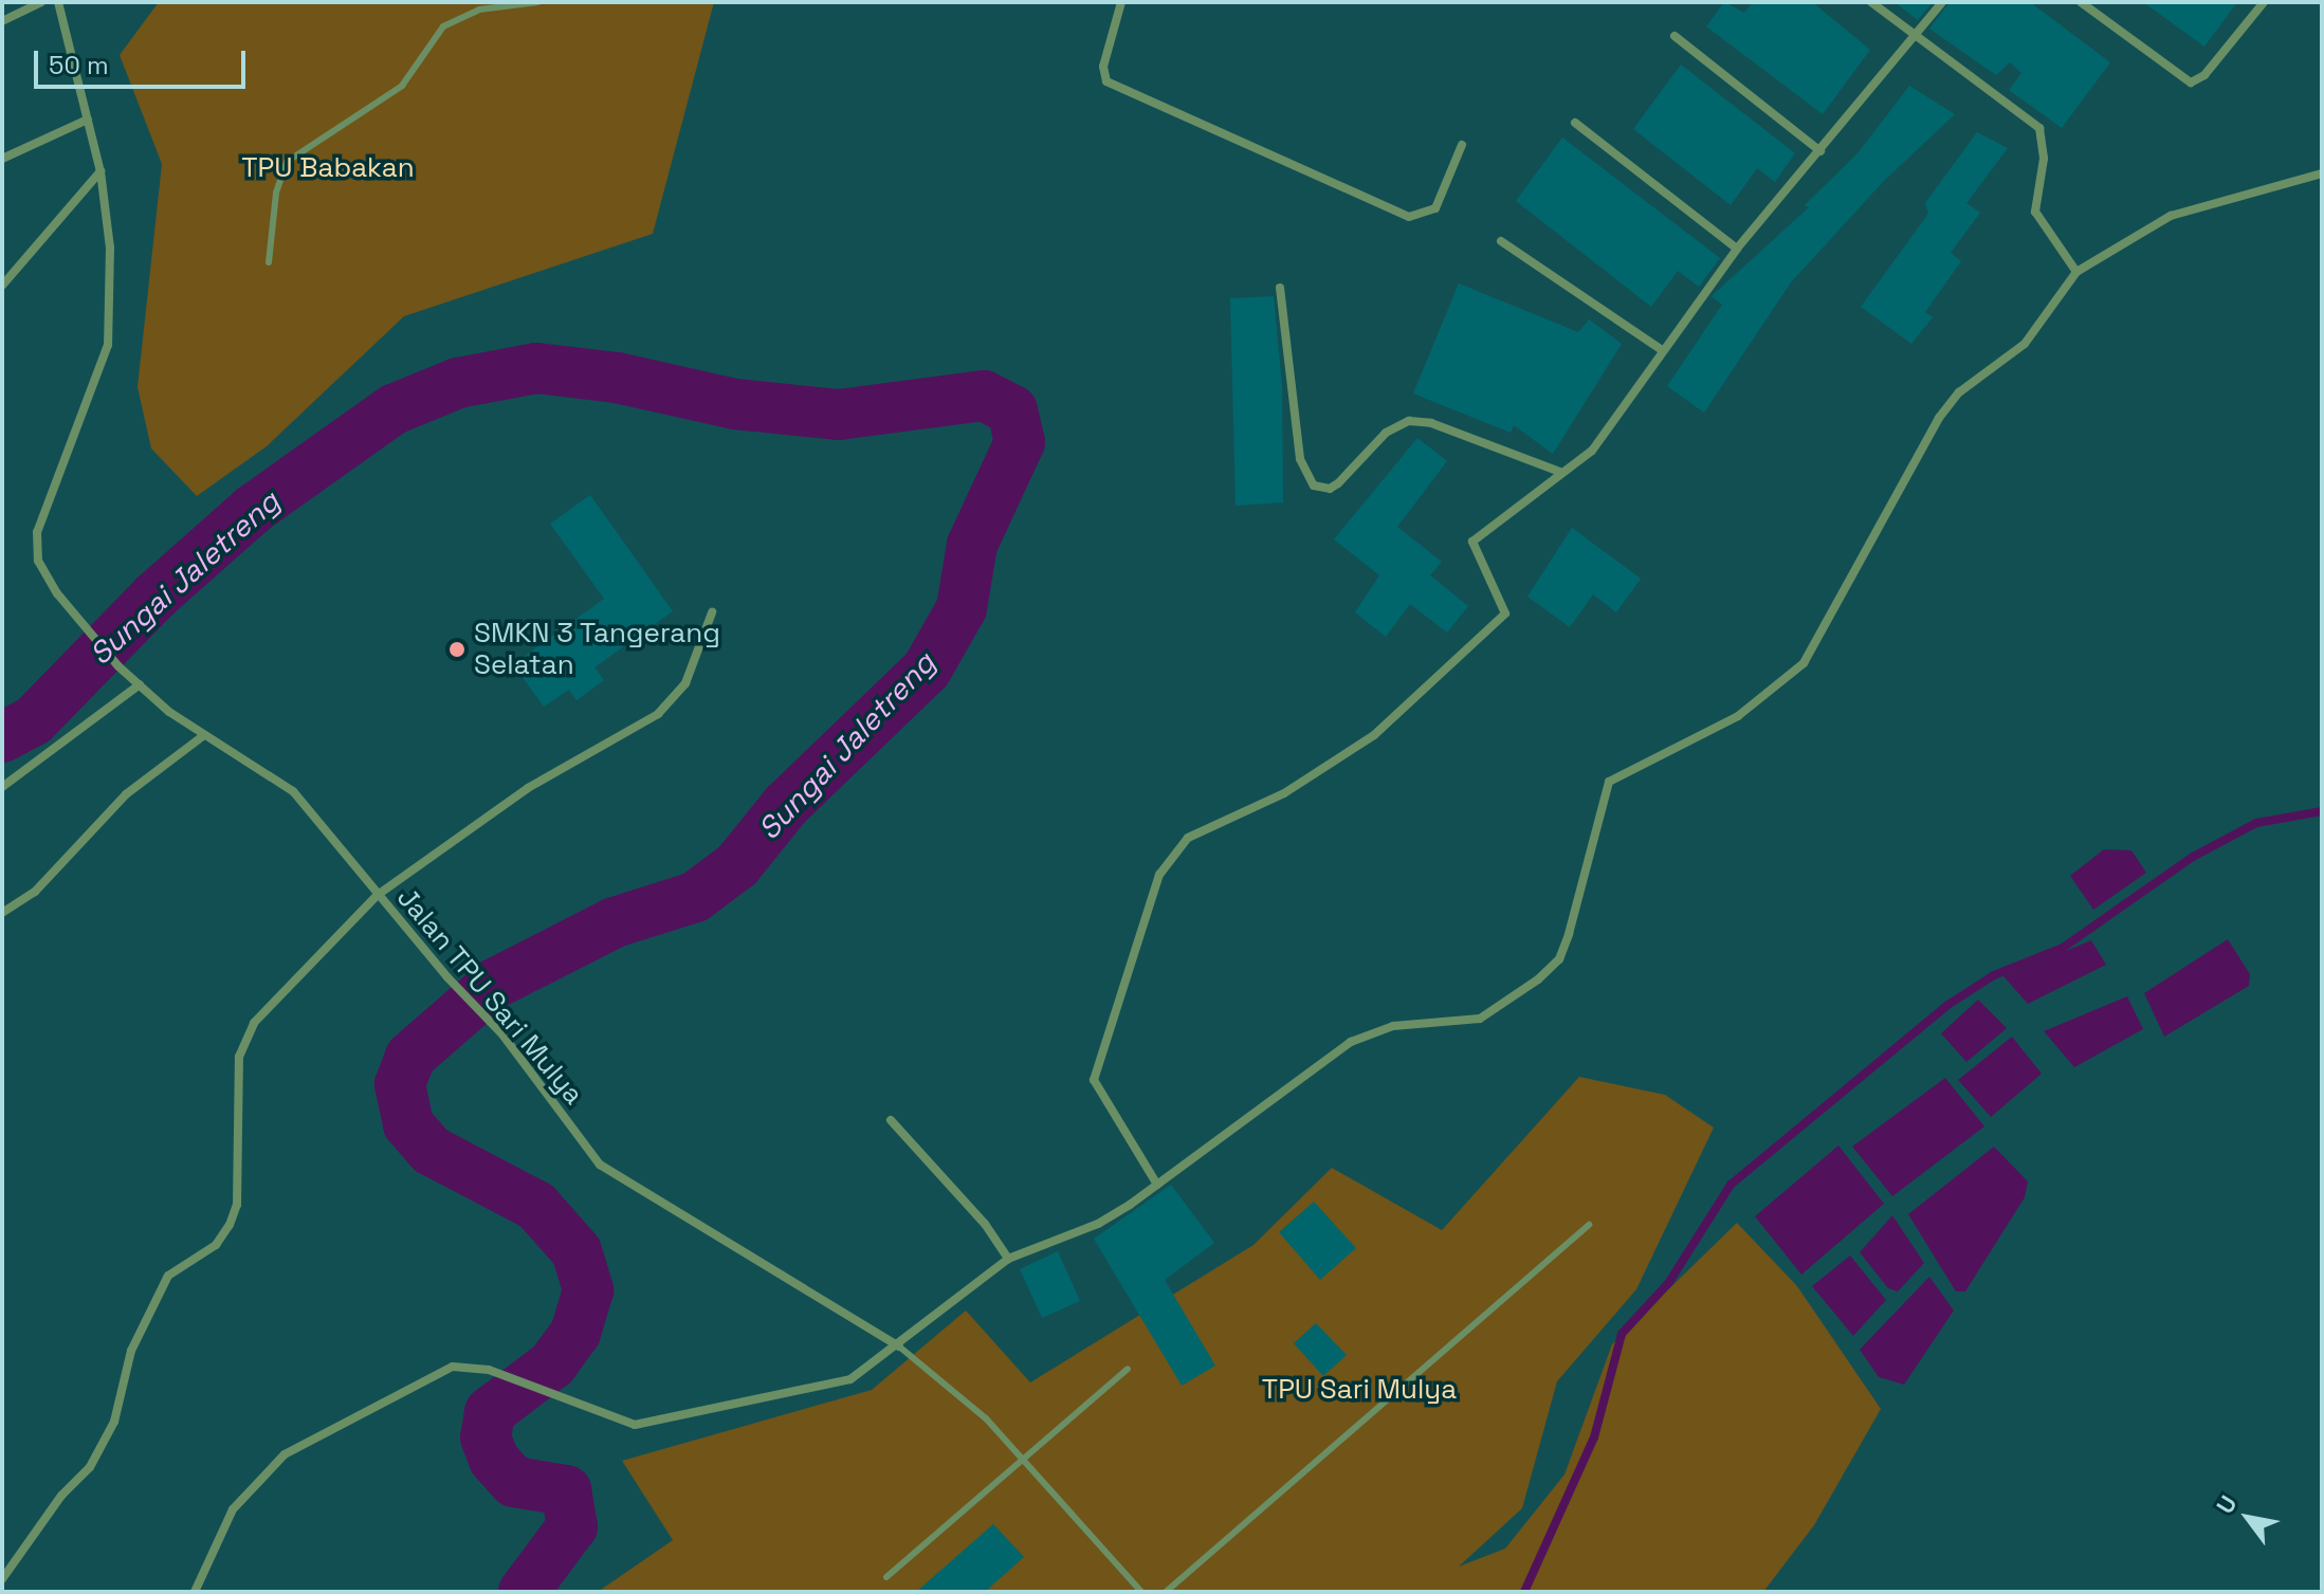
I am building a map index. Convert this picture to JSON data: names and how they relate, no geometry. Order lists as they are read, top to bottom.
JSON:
{
  "streets": {
    "street": ["Jalan TPU Sari Mulya"]
  },
  "water": ["Sungai Jaletreng"],
  "parks": ["TPU Babakan", "TPU Sari Mulya"],
  "places": ["SMKN 3 Tangerang Selatan"],
  "scale_bar": "50 m",
  "north": "top left"
}
